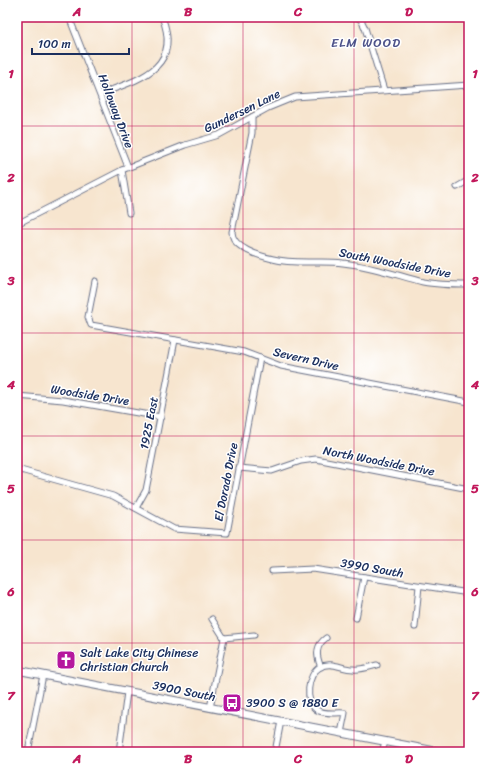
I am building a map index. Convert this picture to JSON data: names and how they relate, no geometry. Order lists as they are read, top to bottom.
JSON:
{
  "streets": {
    "main road": ["3900 South"],
    "street": [
      "Holloway Drive",
      "Gundersen Lane",
      "South Woodside Drive",
      "Severn Drive",
      "Woodside Drive",
      "1925 East",
      "North Woodside Drive",
      "El Dorado Drive",
      "3990 South"
    ]
  },
  "crossings": [
    ["Holloway Drive", "Gundersen Lane"],
    ["Gundersen Lane", "South Woodside Drive"],
    ["Severn Drive", "1925 East"],
    ["Severn Drive", "El Dorado Drive"],
    ["Woodside Drive", "1925 East"],
    ["1925 East", "El Dorado Drive"],
    ["North Woodside Drive", "El Dorado Drive"]
  ],
  "districts": ["ELM WOOD"],
  "places": {
    "church": ["Salt Lake City Chinese Christian Church"],
    "bus stop": ["3900 S @ 1880 E"]
  },
  "scale_bar": "100 m",
  "grid": {
    "columns": [
      "A",
      "B",
      "C",
      "D"
    ],
    "rows": [
      "1",
      "2",
      "3",
      "4",
      "5",
      "6",
      "7"
    ]
  }
}
